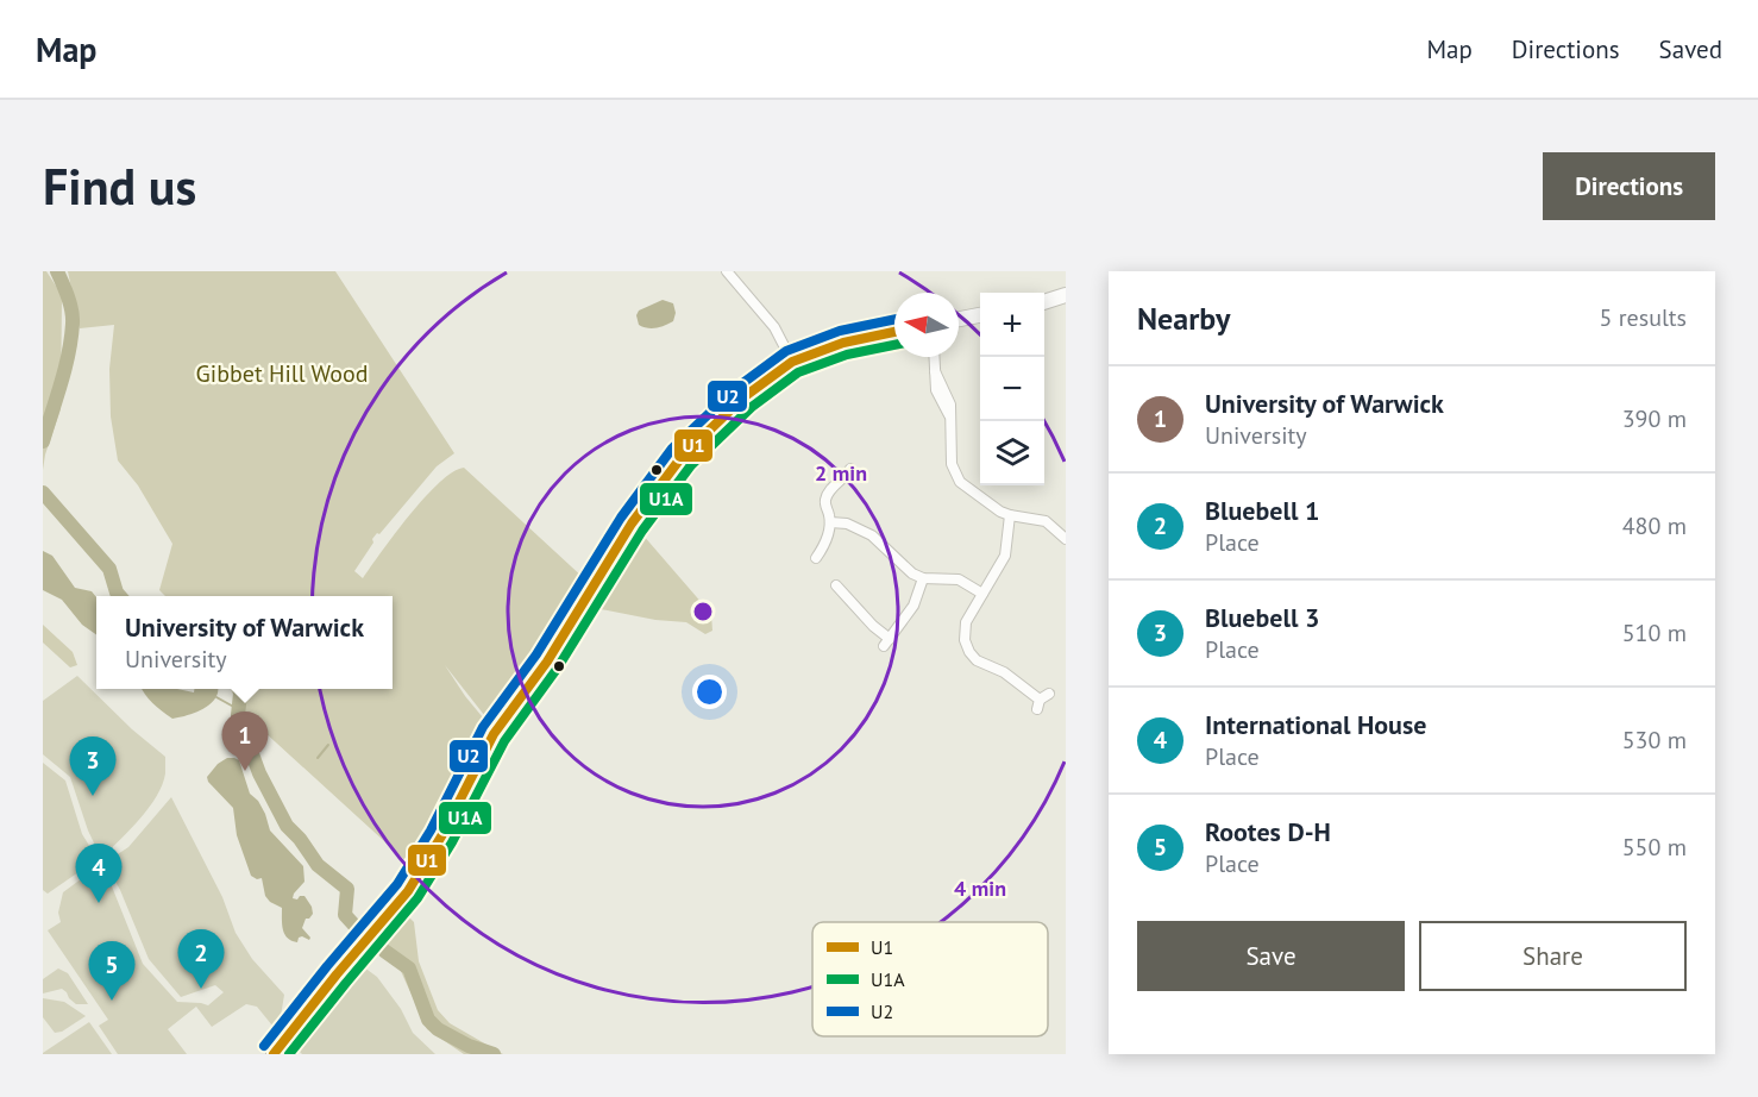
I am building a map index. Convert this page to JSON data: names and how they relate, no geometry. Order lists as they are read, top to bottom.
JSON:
{
  "parks": ["Gibbet Hill Wood"],
  "lines": ["transit line U2", "transit line U1", "transit line U1A"],
  "legend": ["U1", "U1A", "U2"],
  "north": "left",
  "page": {
    "header": "Map",
    "nav": ["Map", "Directions", "Saved"],
    "buttons": [
      "Directions",
      ["Save", "Share"]
    ],
    "title": "Find us",
    "heading": ["Nearby", "5 results"],
    "map_buttons": ["+", "−"],
    "list": [
      {
        "mark": "1",
        "name": "University of Warwick",
        "note": "University",
        "value": "390 m"
      },
      {
        "mark": "2",
        "name": "Bluebell 1",
        "note": "Place",
        "value": "480 m"
      },
      {
        "mark": "3",
        "name": "Bluebell 3",
        "note": "Place",
        "value": "510 m"
      },
      {
        "mark": "4",
        "name": "International House",
        "note": "Place",
        "value": "530 m"
      },
      {
        "mark": "5",
        "name": "Rootes D-H",
        "note": "Place",
        "value": "550 m"
      }
    ],
    "popup": ["University of Warwick", "University"],
    "pins": [
      "1",
      "3",
      "4",
      "2",
      "5"
    ]
  },
  "rings": ["2 min", "4 min"]
}
